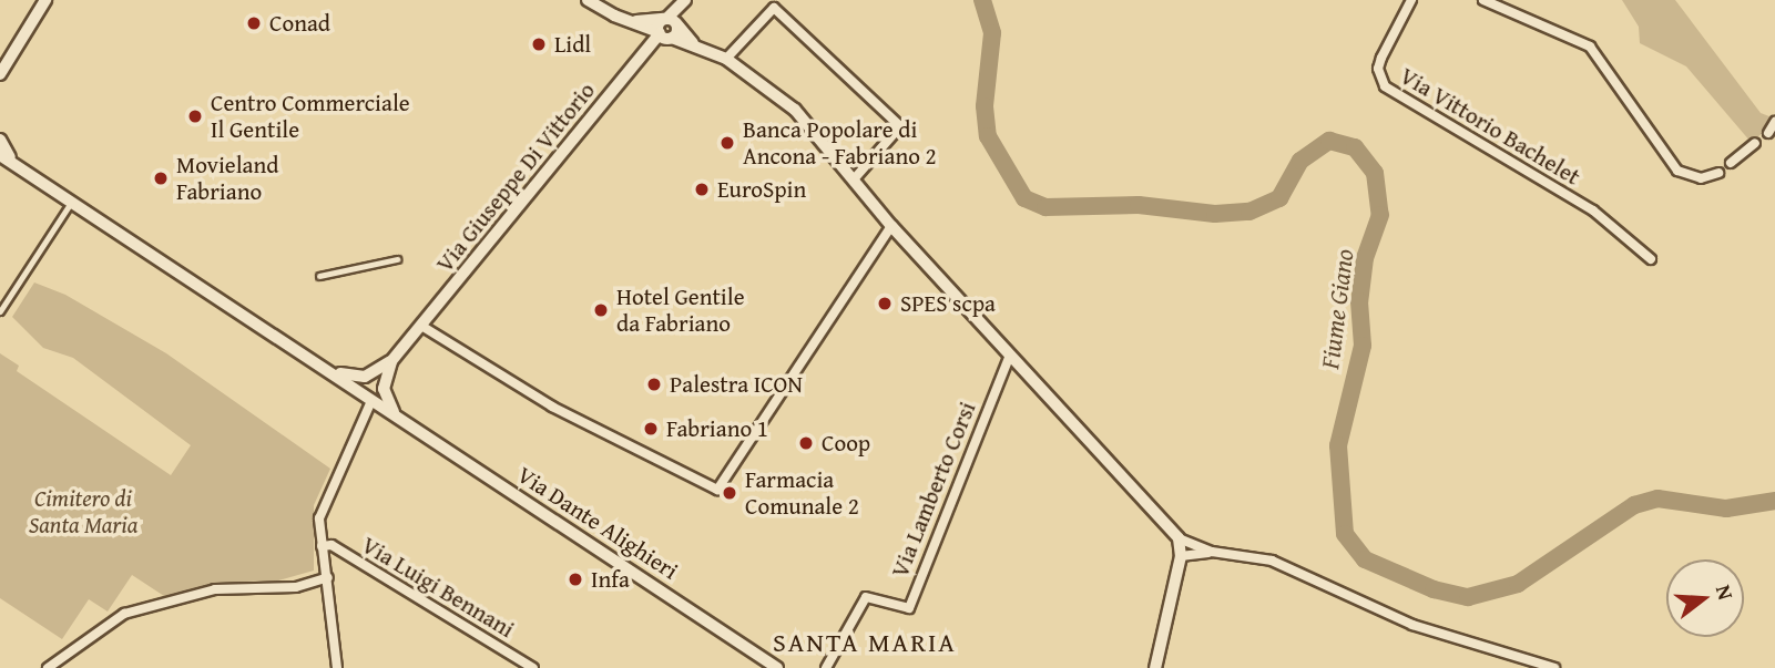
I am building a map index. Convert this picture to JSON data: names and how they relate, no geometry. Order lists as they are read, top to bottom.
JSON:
{
  "streets": {
    "main road": ["Via Giuseppe Di Vittorio", "Via Dante Alighieri"],
    "street": ["Via Vittorio Bachelet", "Via Lamberto Corsi", "Via Luigi Bennani"]
  },
  "crossings": [
    ["Via Giuseppe Di Vittorio", "Via Dante Alighieri"]
  ],
  "districts": ["SANTA MARIA"],
  "water": ["Fiume Giano"],
  "parks": ["Cimitero di Santa Maria"],
  "places": [
    "Conad",
    "Lidl",
    "Centro Commerciale Il Gentile",
    "Banca Popolare di Ancona - Fabriano 2",
    "Movieland Fabriano",
    "EuroSpin",
    "SPES scpa",
    "Hotel Gentile da Fabriano",
    "Palestra ICON",
    "Fabriano 1",
    "Coop",
    "Farmacia Comunale 2",
    "Infa"
  ],
  "north": "right"
}
